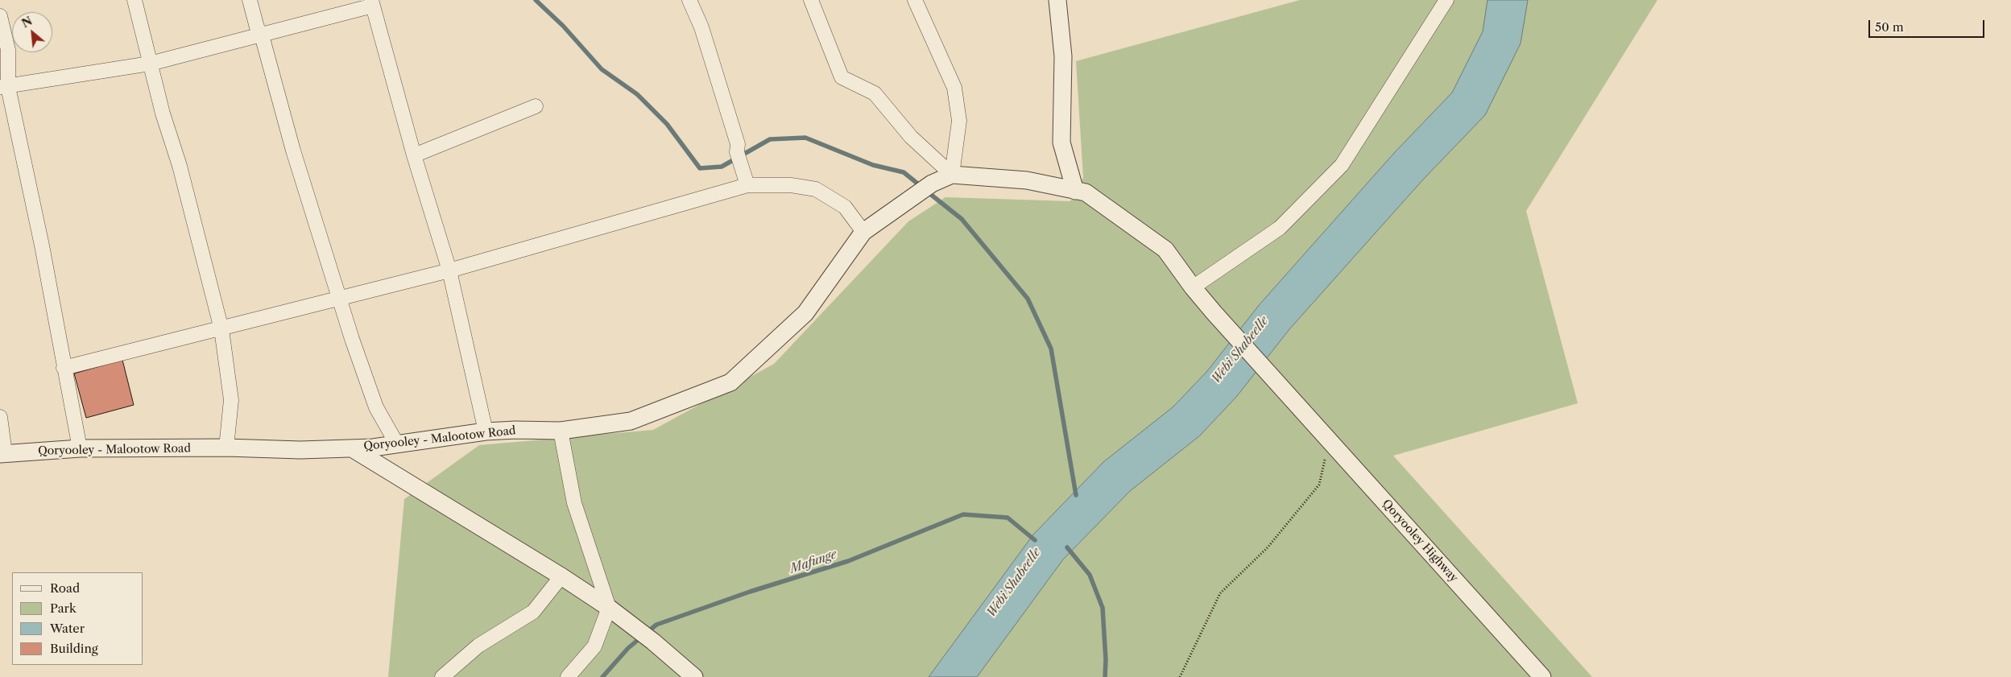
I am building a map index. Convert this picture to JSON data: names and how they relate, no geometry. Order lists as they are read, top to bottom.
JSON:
{
  "streets": {
    "street": ["Qoryooley - Malootow Road", "Qoryooley Highway"]
  },
  "water": ["Webi Shabeelle", "Mafunge"],
  "legend": [
    "Road",
    "Park",
    "Water",
    "Building"
  ],
  "scale_bar": "50 m",
  "north": "top left"
}
